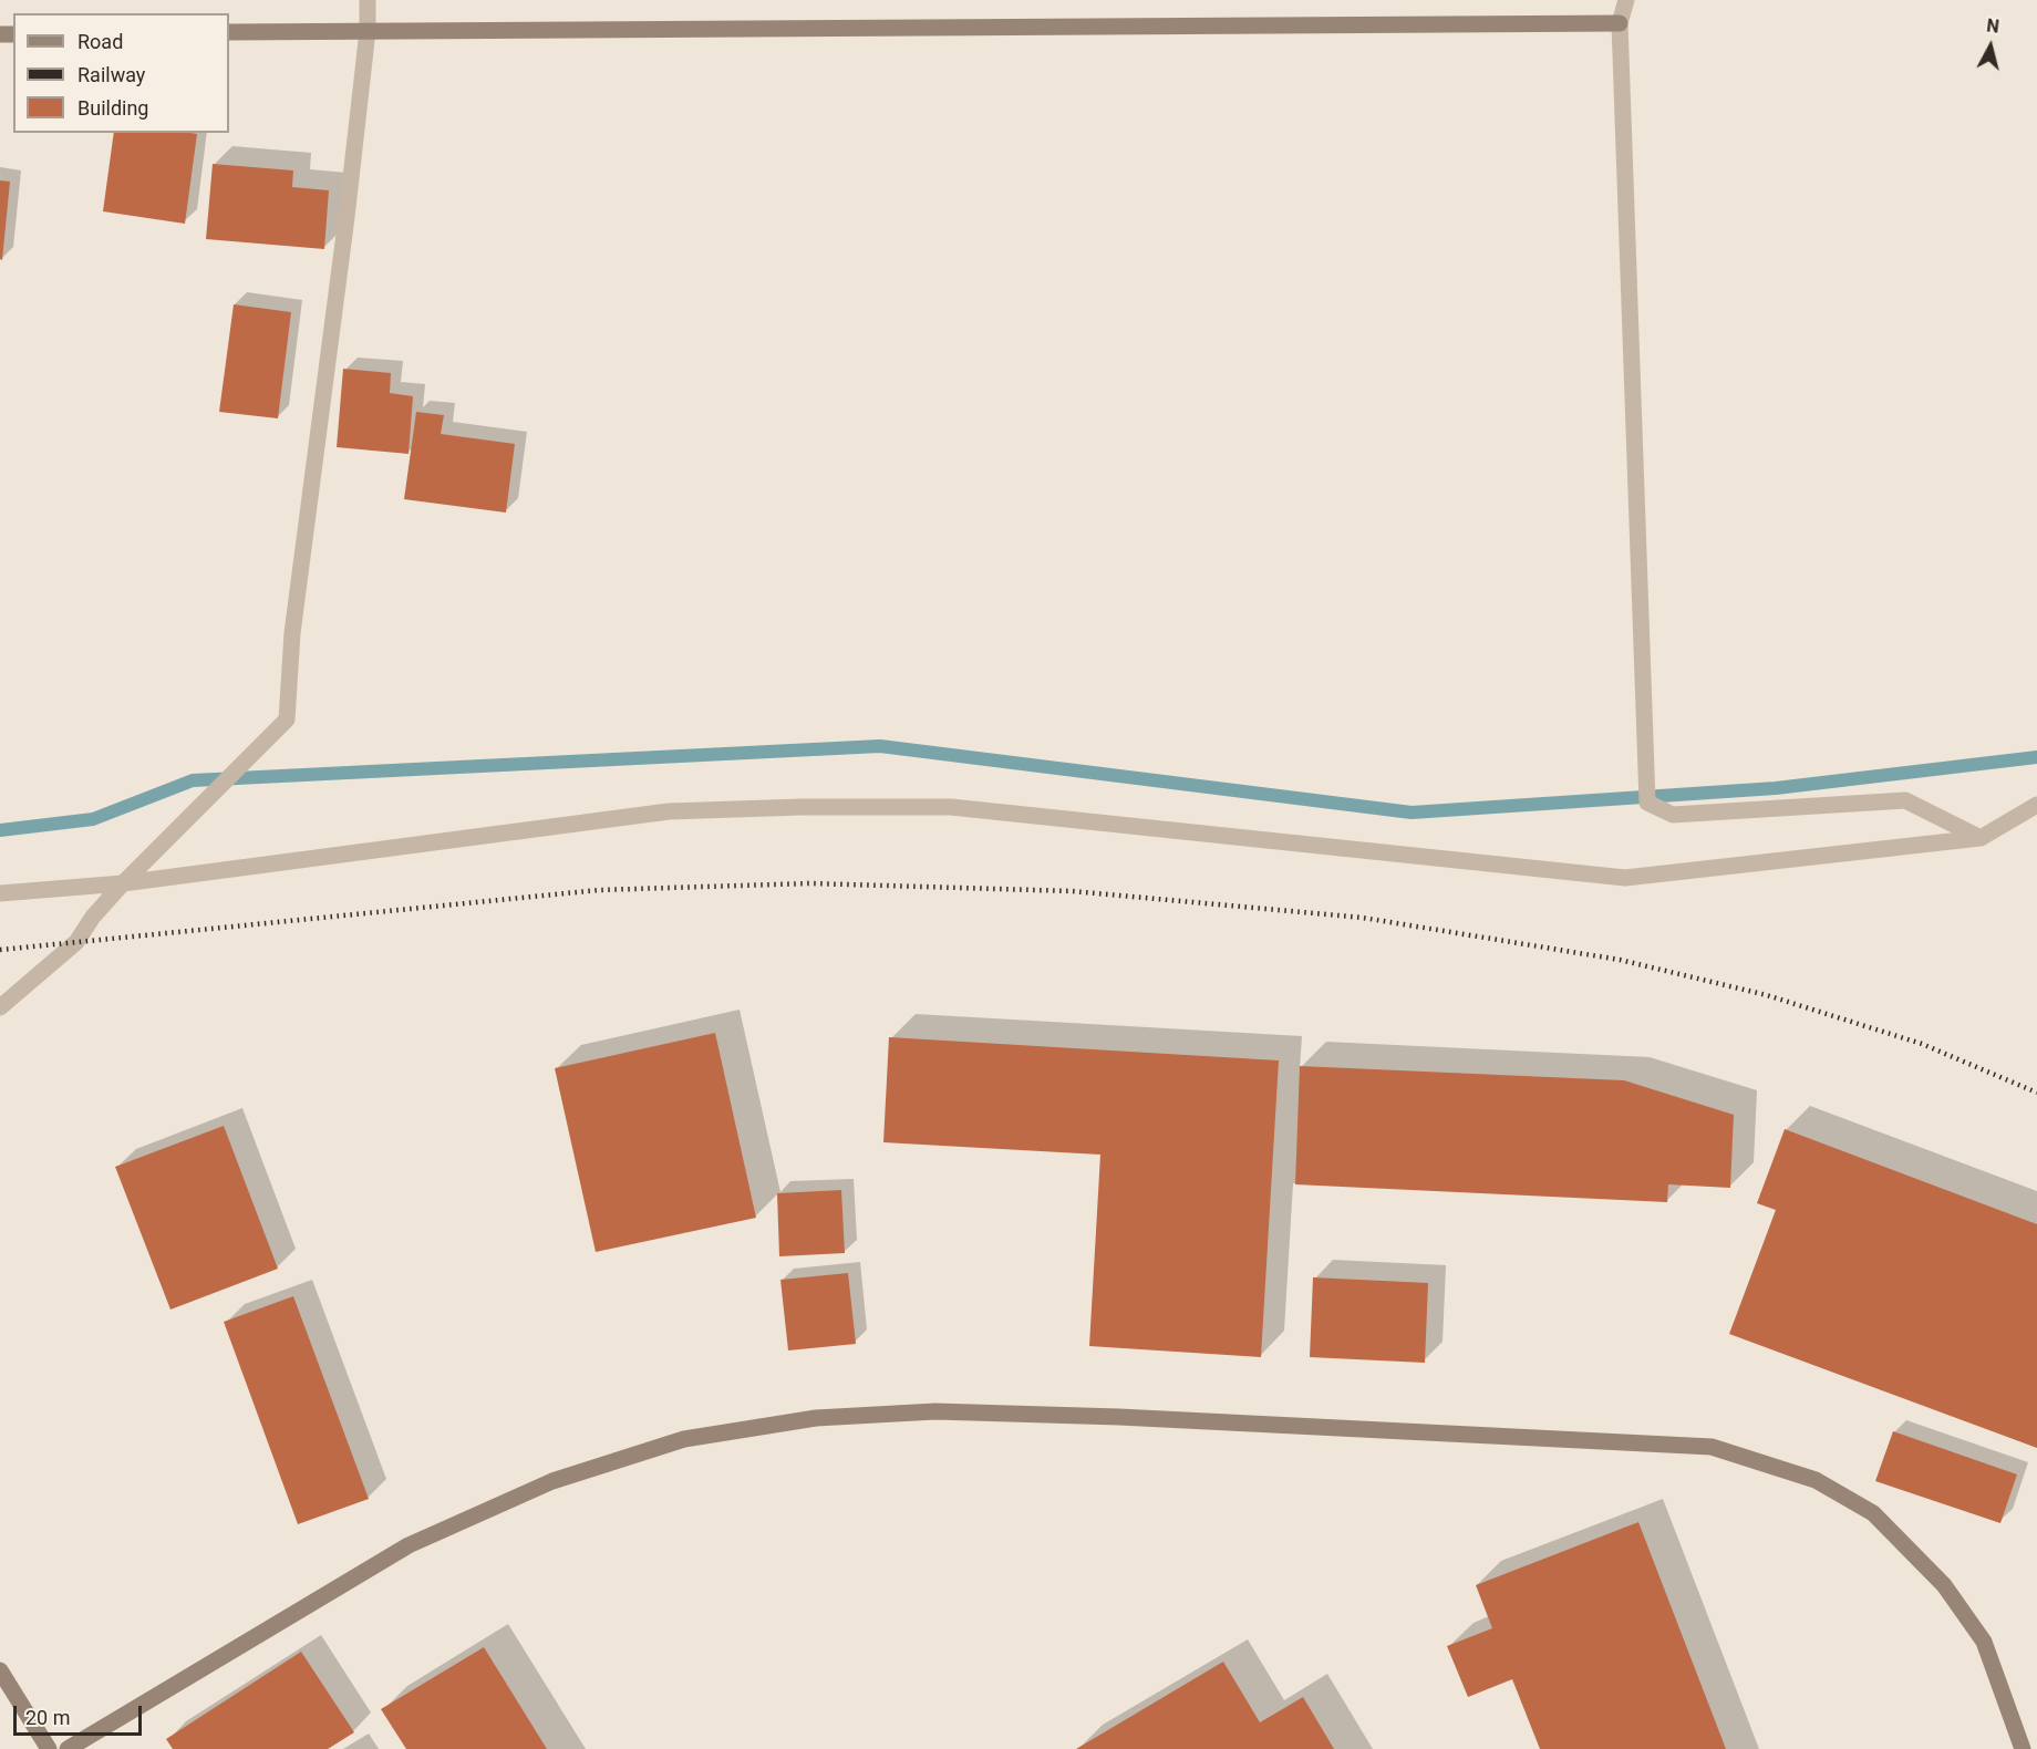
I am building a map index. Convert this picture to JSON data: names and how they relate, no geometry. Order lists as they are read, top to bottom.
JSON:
{
  "legend": ["Road", "Railway", "Building"],
  "scale_bar": "20 m",
  "north": "top"
}
